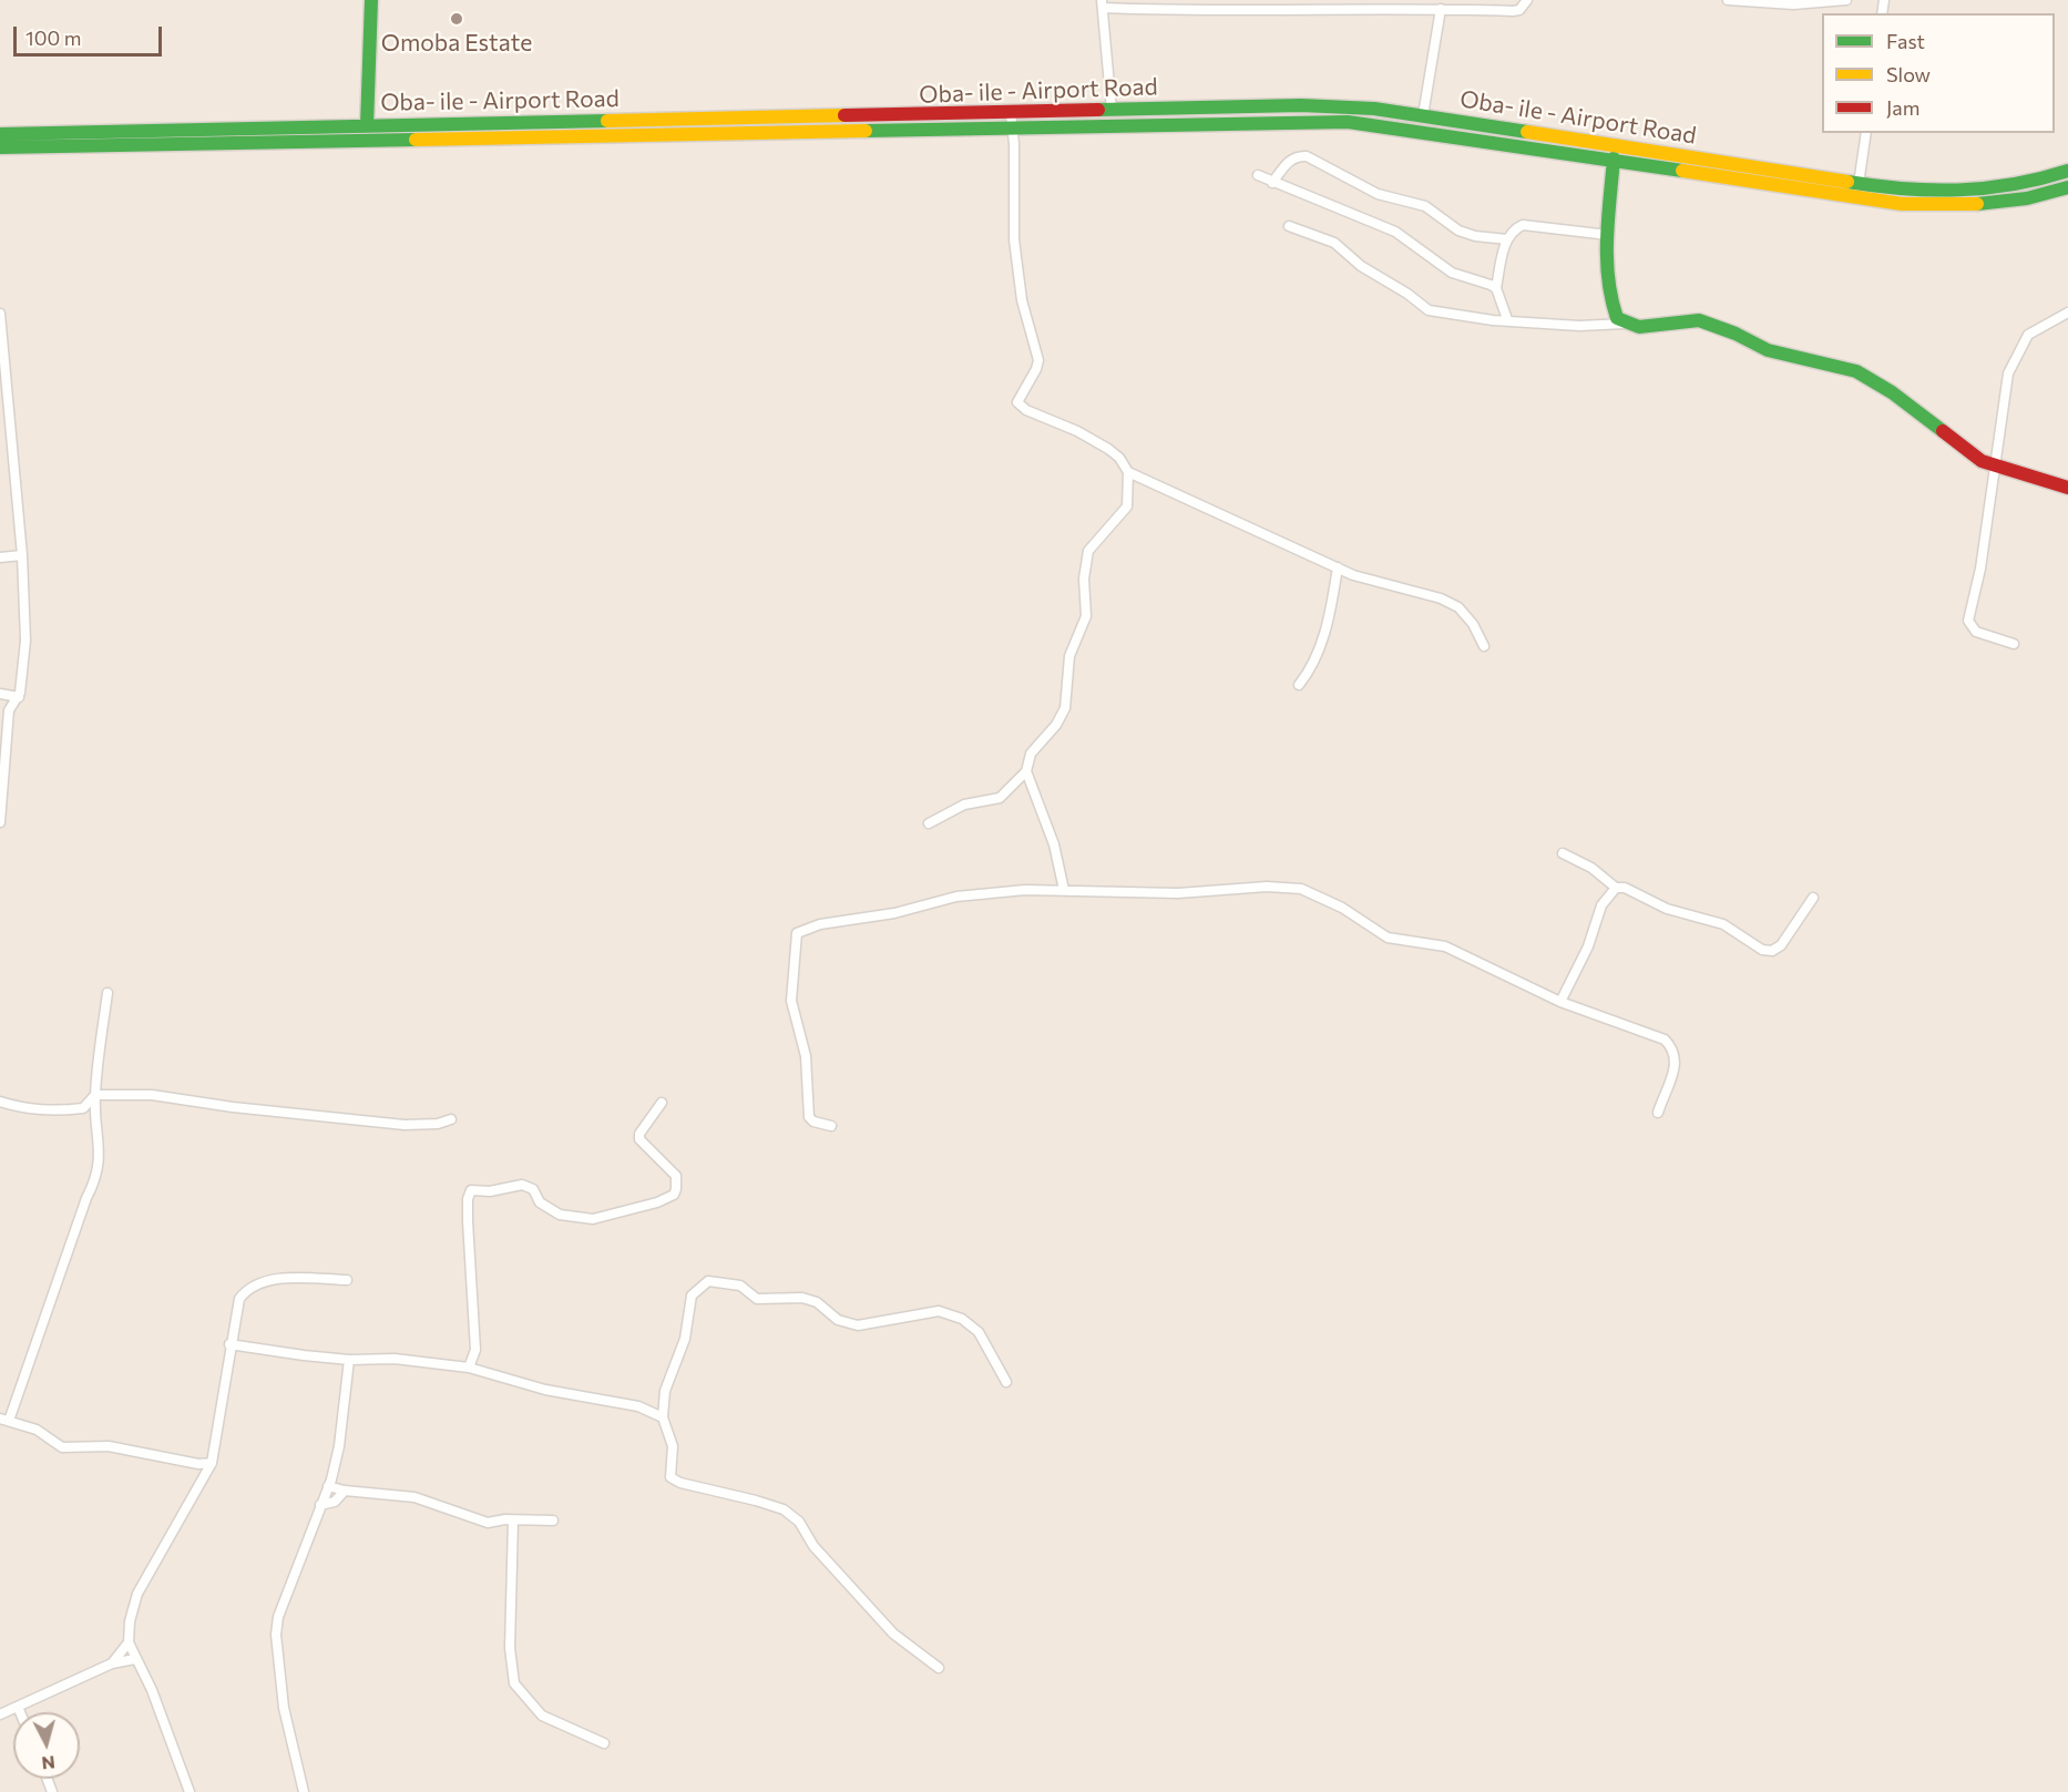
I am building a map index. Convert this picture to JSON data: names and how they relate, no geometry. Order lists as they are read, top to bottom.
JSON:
{
  "streets": {
    "main road": ["Oba- ile - Airport Road"]
  },
  "places": ["Omoba Estate"],
  "legend": ["Fast", "Slow", "Jam"],
  "scale_bar": "100 m",
  "north": "bottom"
}
